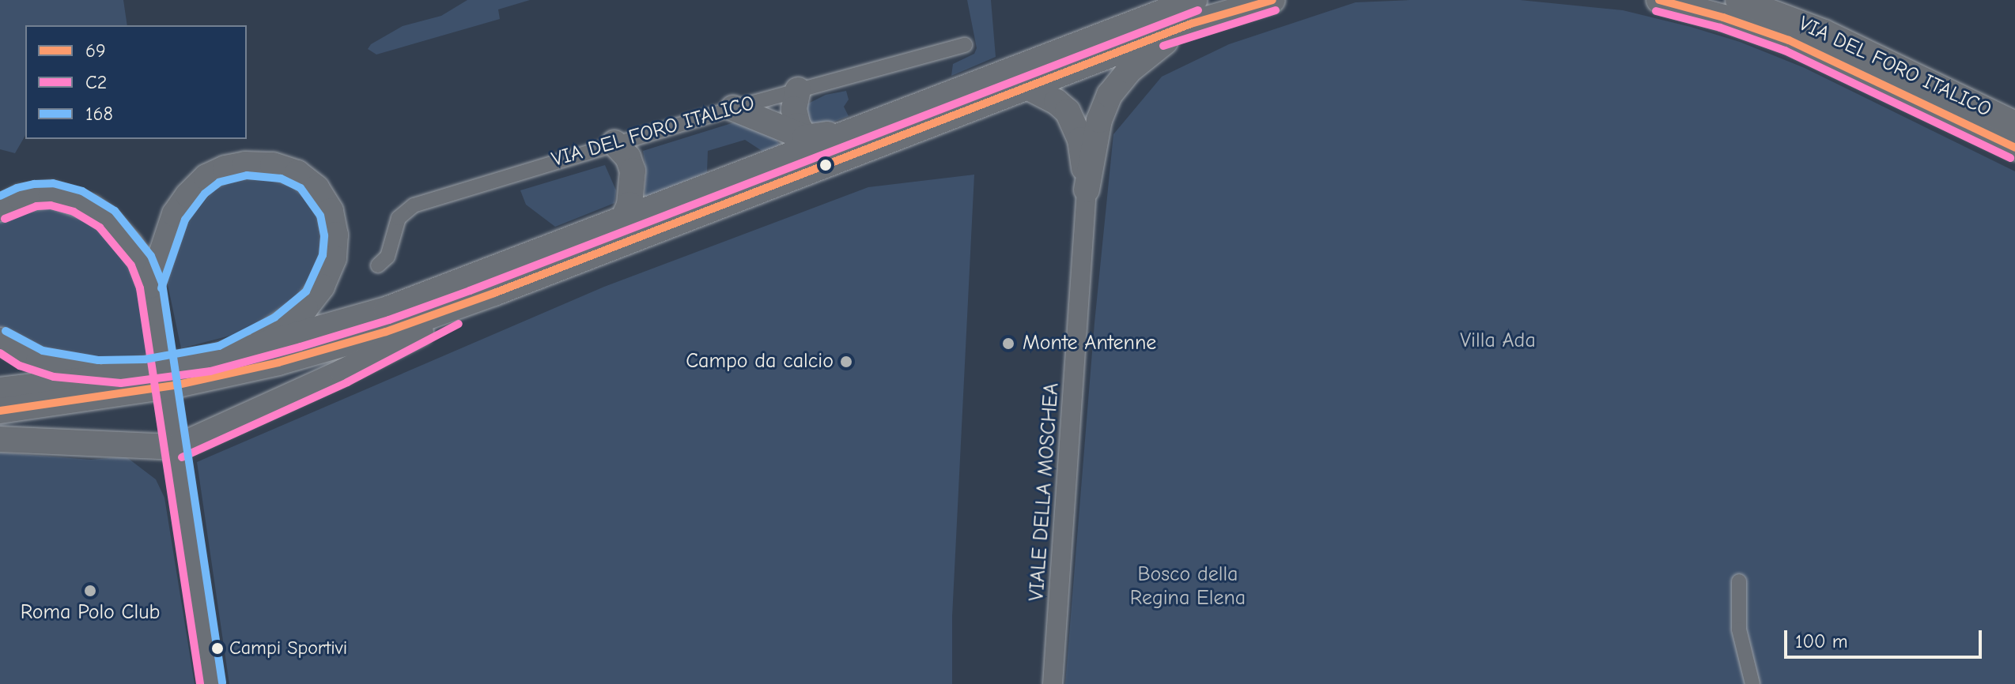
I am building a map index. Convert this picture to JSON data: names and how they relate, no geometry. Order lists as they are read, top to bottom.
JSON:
{
  "streets": {
    "highway": ["VIA DEL FORO ITALICO"],
    "street": ["VIALE DELLA MOSCHEA"]
  },
  "parks": ["Villa Ada", "Bosco della Regina Elena"],
  "places": [
    "Monte Antenne",
    "Campo da calcio",
    "Roma Polo Club",
    "Campi Sportivi"
  ],
  "lines": ["transit line 69", "transit line C2", "transit line 168"],
  "legend": ["69", "C2", "168"],
  "scale_bar": "100 m"
}
